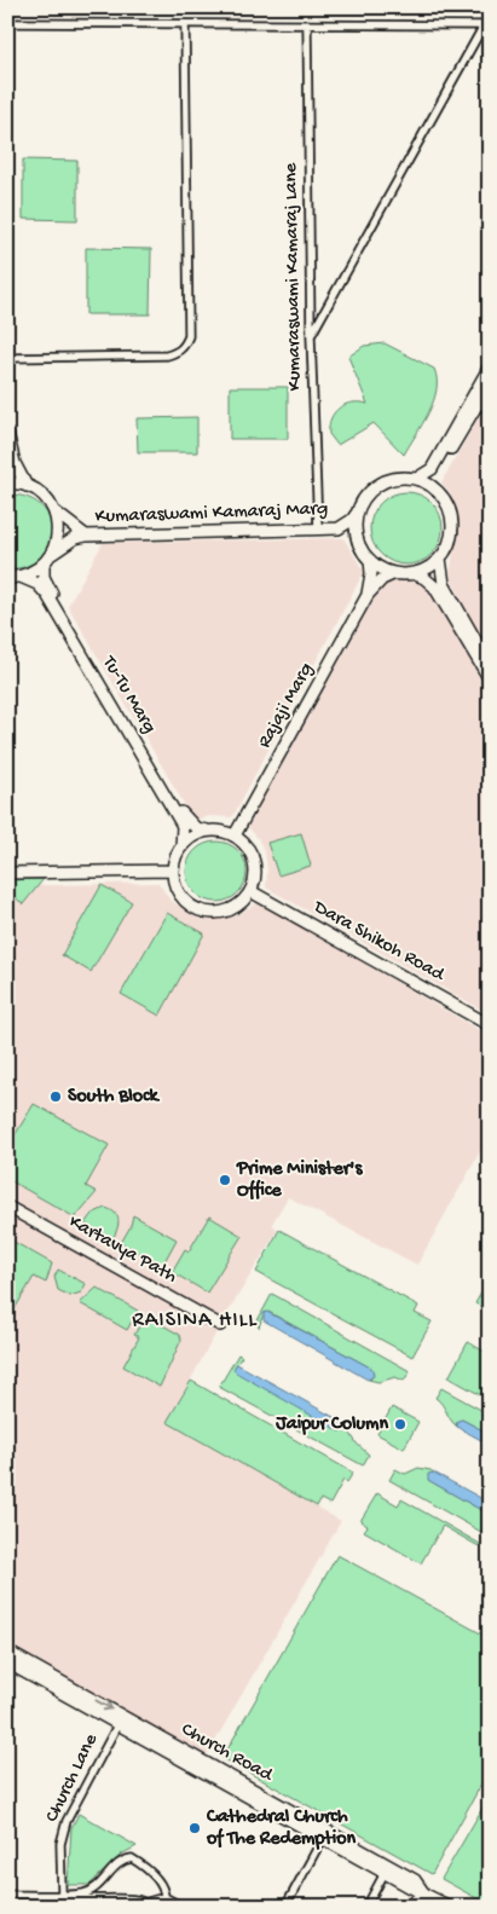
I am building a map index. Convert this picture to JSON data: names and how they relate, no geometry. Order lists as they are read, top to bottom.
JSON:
{
  "streets": {
    "main road": [
      "Kumaraswami Kamaraj Marg",
      "Tu-Tu Marg",
      "Rajaji Marg",
      "Dara Shikoh Road",
      "Kartavya Path",
      "Church Road"
    ],
    "street": ["Kumaraswami Kamaraj Lane", "Church Lane"]
  },
  "crossings": [
    ["Kumaraswami Kamaraj Lane", "Kumaraswami Kamaraj Marg"],
    ["Kumaraswami Kamaraj Marg", "Rajaji Marg"],
    ["Tu-Tu Marg", "Rajaji Marg"],
    ["Tu-Tu Marg", "Dara Shikoh Road"],
    ["Rajaji Marg", "Dara Shikoh Road"],
    ["Church Road", "Church Lane"]
  ],
  "districts": ["RAISINA HILL"],
  "places": [
    "South Block",
    "Prime Minister's Office",
    "Jaipur Column",
    "Cathedral Church of The Redemption"
  ]
}
